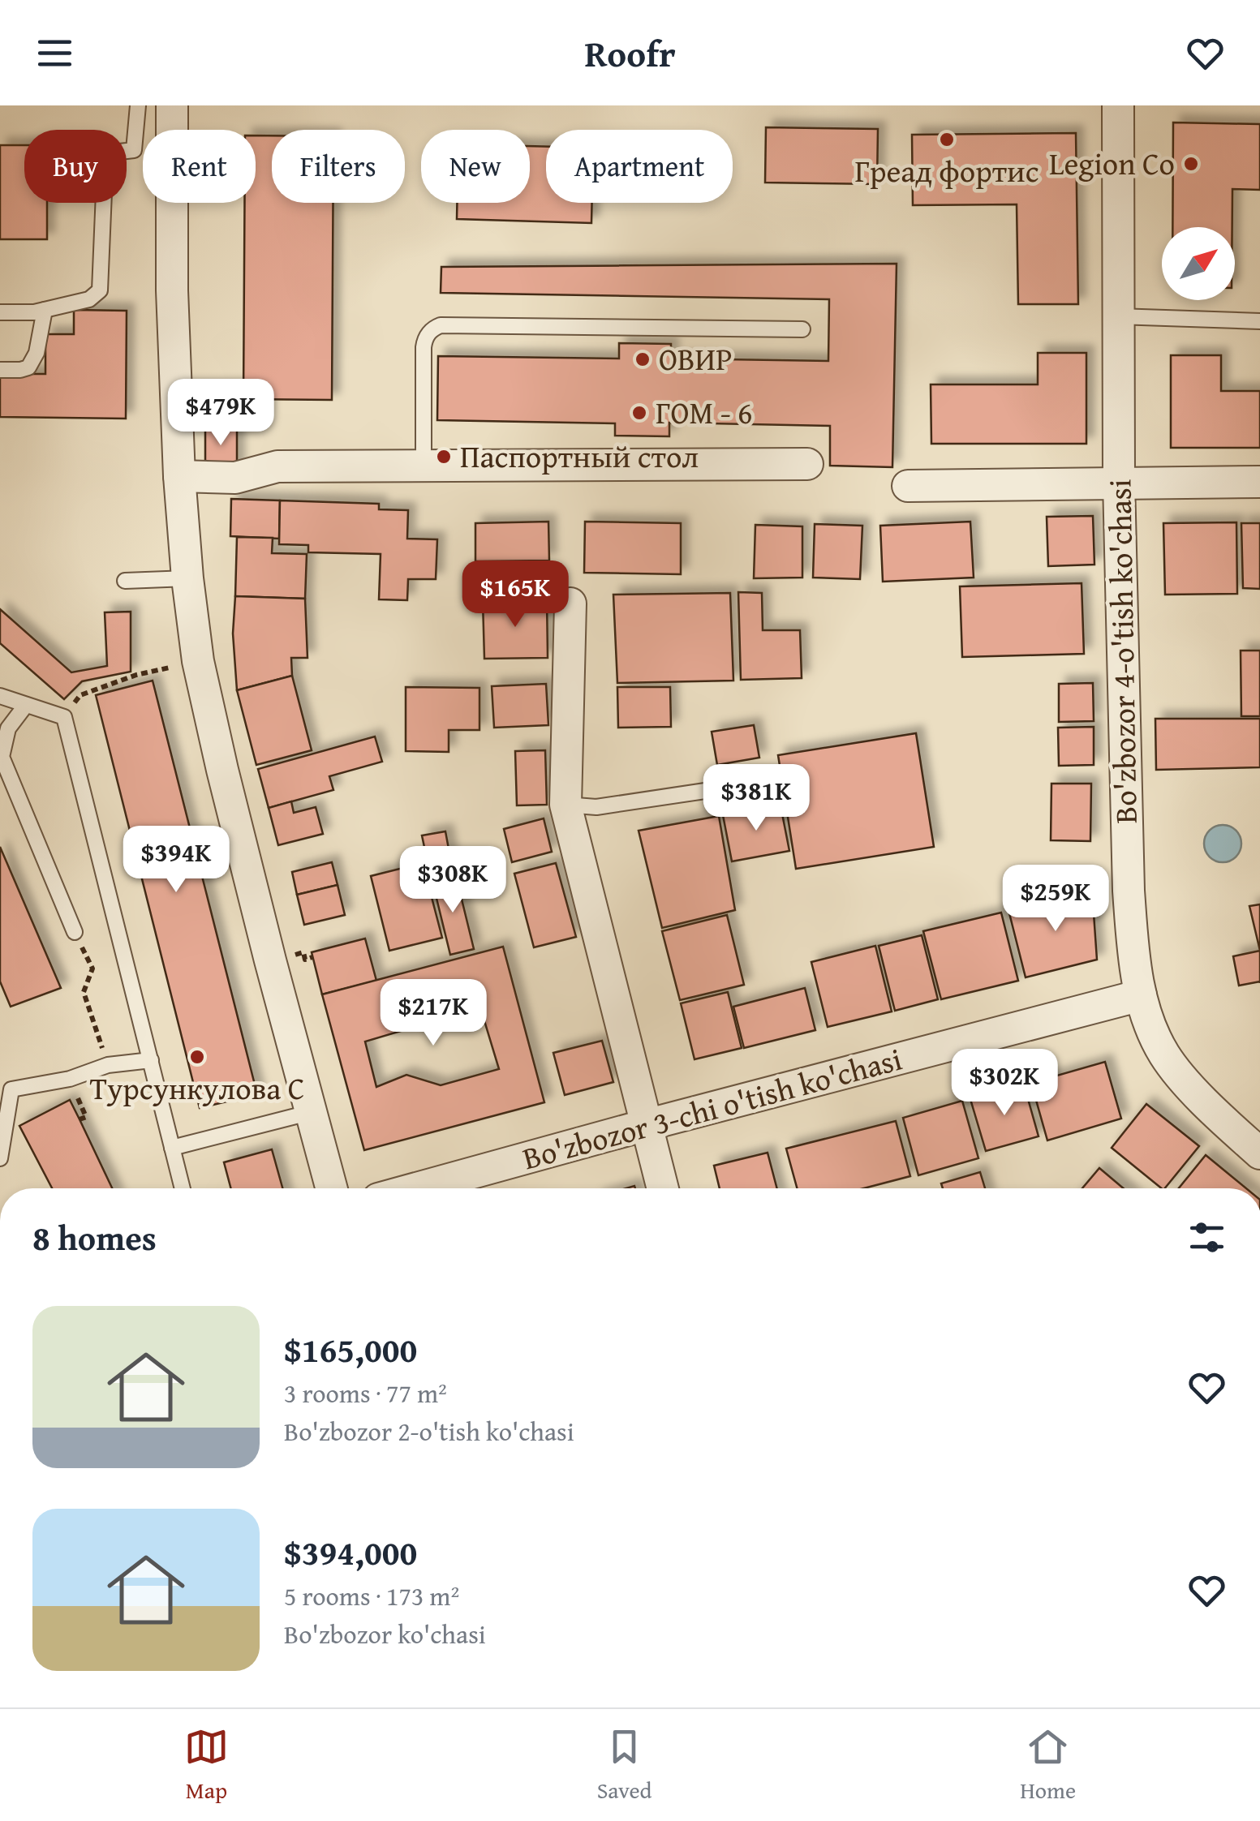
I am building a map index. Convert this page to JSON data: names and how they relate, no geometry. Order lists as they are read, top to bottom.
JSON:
{
  "streets": {
    "street": ["Bo'zbozor 4-o'tish ko'chasi", "Bo'zbozor 3-chi o'tish ko'chasi"]
  },
  "crossings": [
    ["Bo'zbozor 4-o'tish ko'chasi", "Bo'zbozor 3-chi o'tish ko'chasi"]
  ],
  "places": [
    "Греад фортис",
    "Legion Co",
    "ОВИР",
    "ГОМ - 6",
    "Паспортный стол",
    "Турсункулова С"
  ],
  "north": "top right",
  "page": {
    "header": "Roofr",
    "chip": [
      "Buy",
      "Rent",
      "Filters",
      "New",
      "Apartment"
    ],
    "price": [
      "$479K",
      "$165K",
      "$381K",
      "$394K",
      "$308K",
      "$259K",
      "$217K",
      "$302K"
    ],
    "heading": "8 homes",
    "list": [
      {
        "name": "$165,000",
        "note": "3 rooms · 77 m² · Bo'zbozor 2-o'tish ko'chasi"
      },
      {
        "name": "$394,000",
        "note": "5 rooms · 173 m² · Bo'zbozor ko'chasi"
      }
    ],
    "tabs": ["Map", "Saved", "Home"]
  }
}
